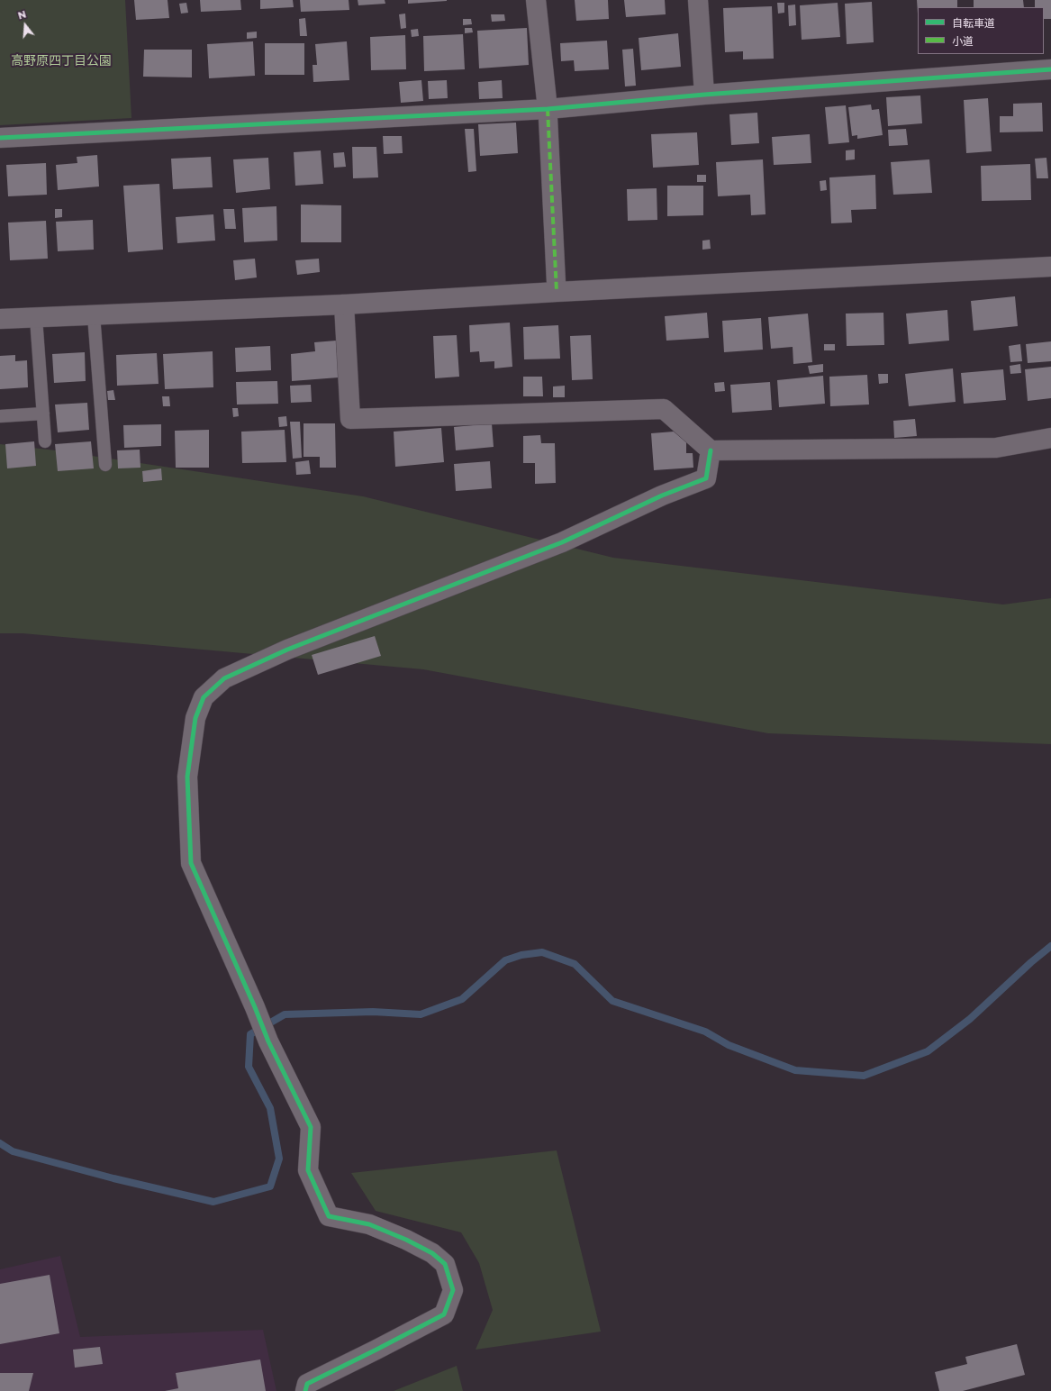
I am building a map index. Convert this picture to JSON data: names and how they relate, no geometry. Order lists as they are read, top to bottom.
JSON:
{
  "parks": ["高野原四丁目公園"],
  "legend": ["自転車道", "小道"],
  "north": "top"
}
